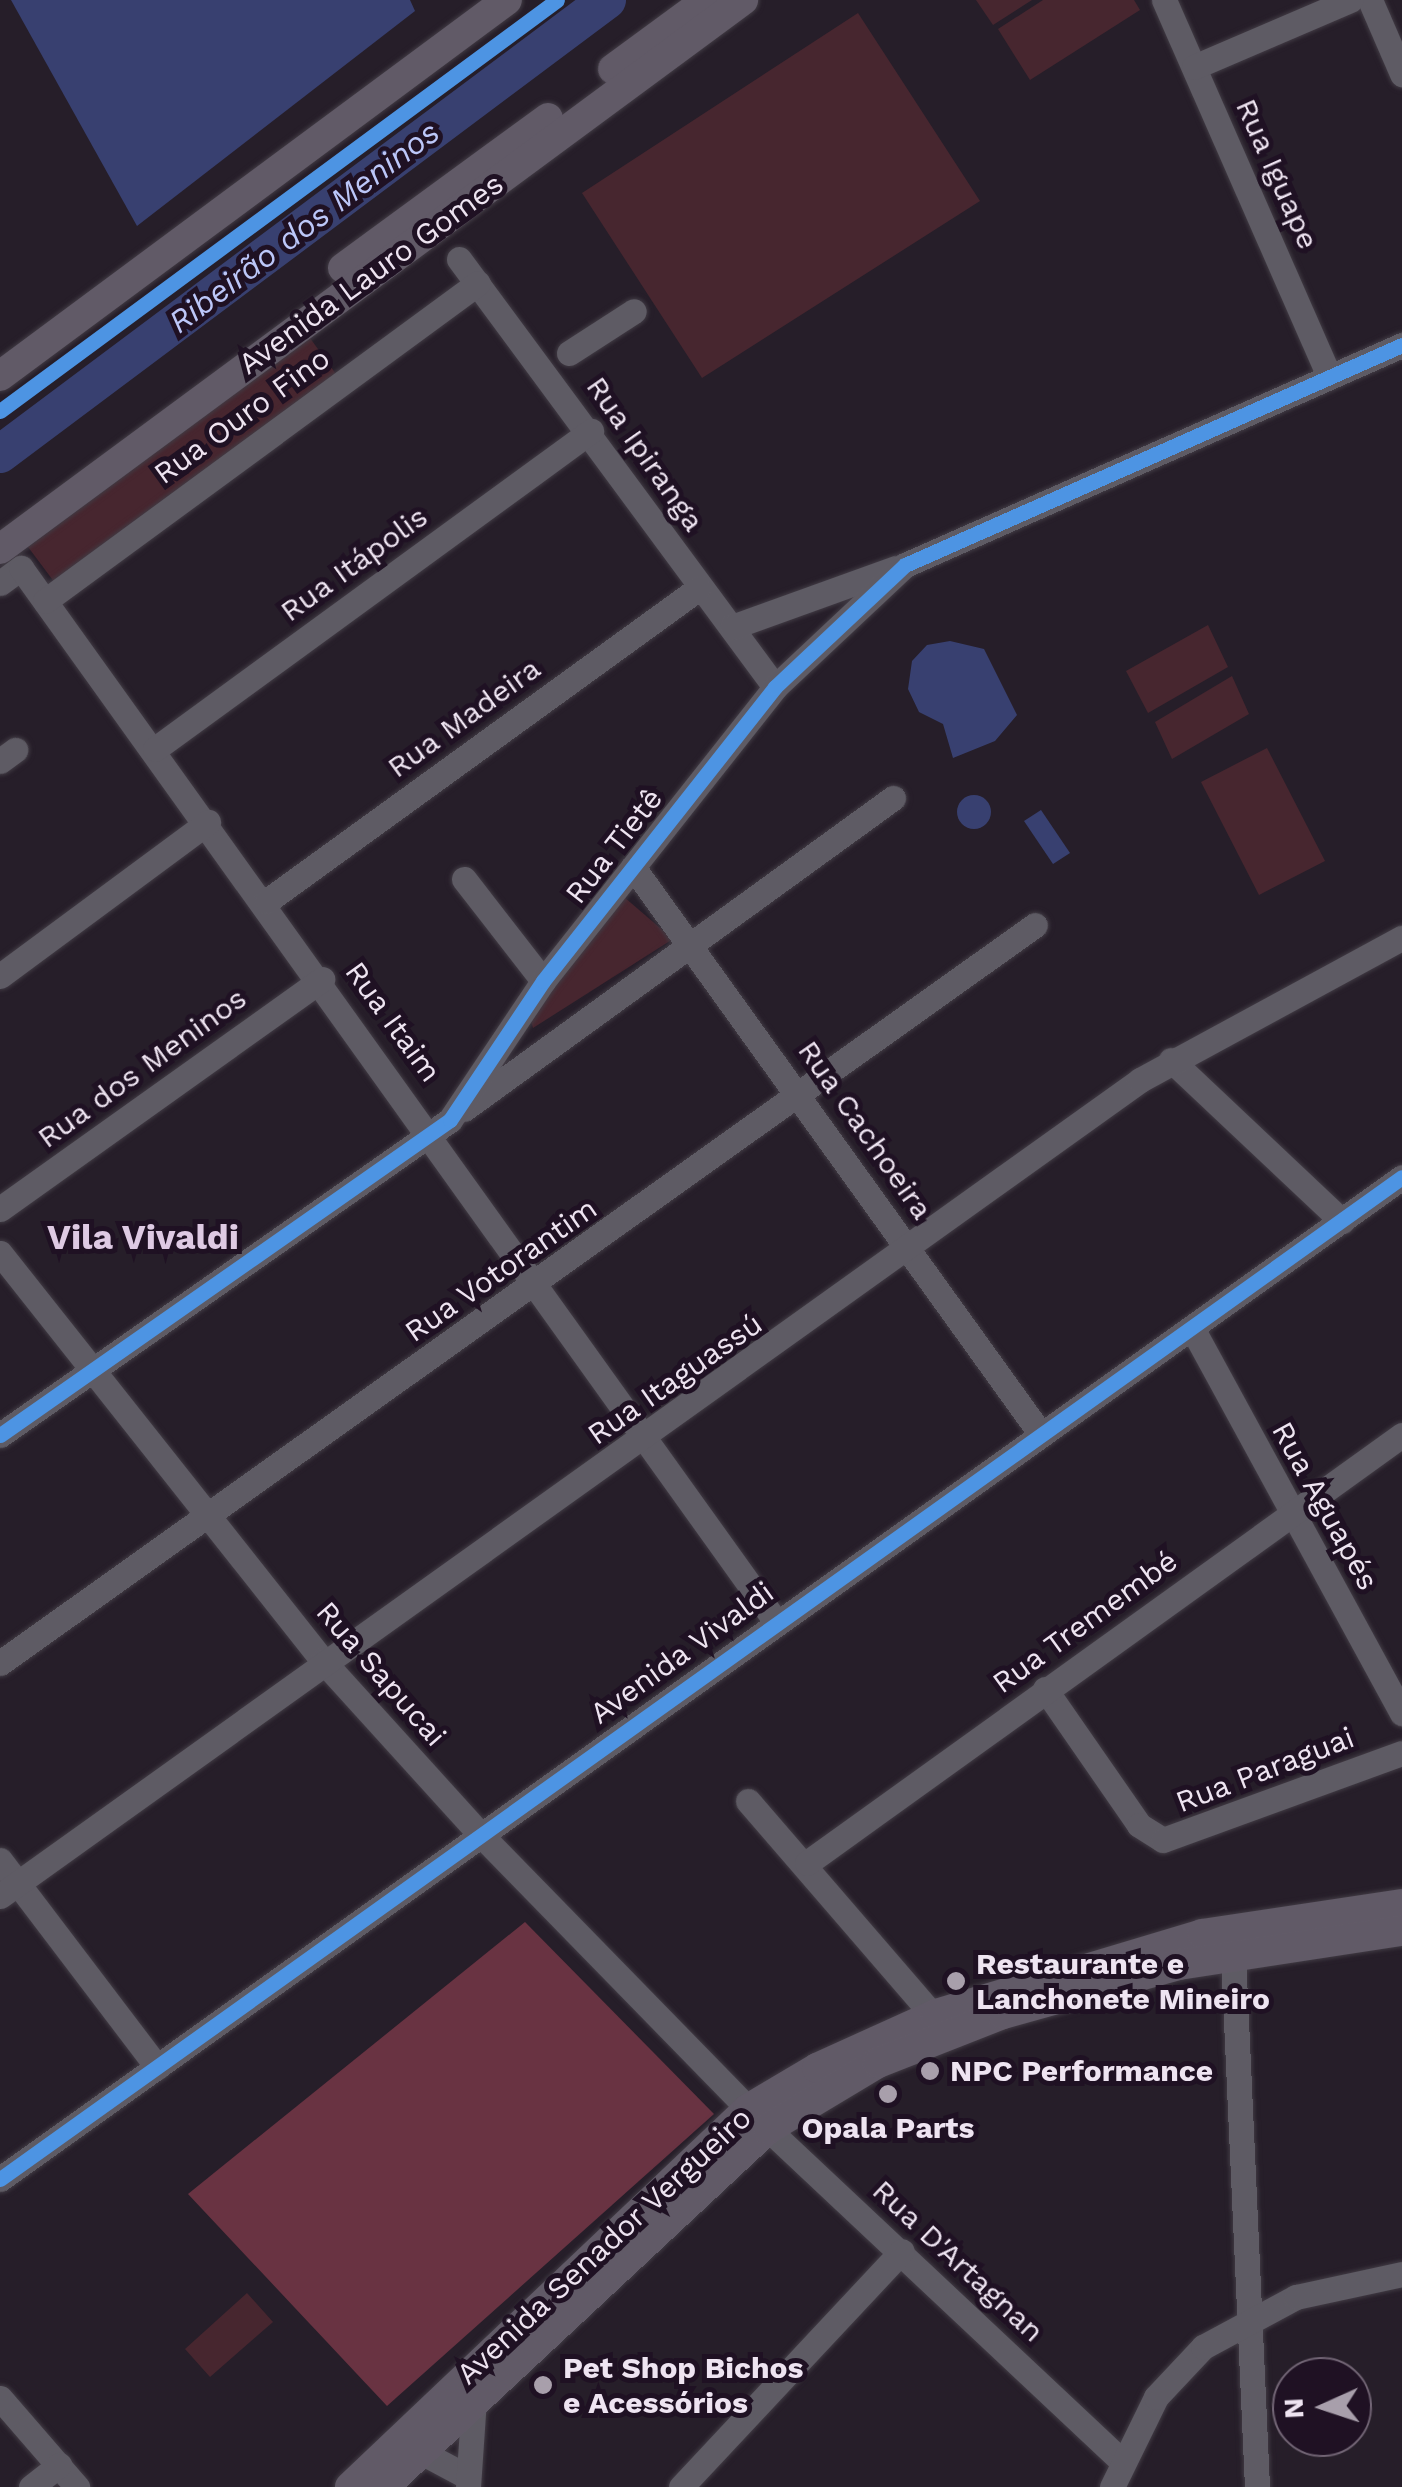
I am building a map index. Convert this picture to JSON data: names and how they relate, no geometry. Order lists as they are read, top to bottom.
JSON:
{
  "streets": {
    "main road": ["Avenida Lauro Gomes", "Avenida Senador Vergueiro"],
    "street": [
      "Rua Iguape",
      "Rua Ouro Fino",
      "Rua Ipiranga",
      "Rua Itápolis",
      "Rua Madeira",
      "Rua Tietê",
      "Rua Itaim",
      "Rua dos Meninos",
      "Rua Cachoeira",
      "Rua Votorantim",
      "Rua Itaguassú",
      "Rua Aguapés",
      "Rua Tremembé",
      "Avenida Vivaldi",
      "Rua Sapucai",
      "Rua Paraguai",
      "Rua D'Artagnan"
    ]
  },
  "crossings": [
    ["Rua Iguape", "Rua Tietê"],
    ["Avenida Lauro Gomes", "Rua Itaim"],
    ["Rua Ouro Fino", "Rua Ipiranga"],
    ["Rua Ouro Fino", "Rua Itaim"],
    ["Rua Ipiranga", "Rua Itápolis"],
    ["Rua Ipiranga", "Rua Madeira"],
    ["Rua Ipiranga", "Rua Tietê"],
    ["Rua Itápolis", "Rua Itaim"],
    ["Rua Madeira", "Rua Itaim"],
    ["Rua Tietê", "Rua Itaim"],
    ["Rua Tietê", "Rua Cachoeira"],
    ["Rua Tietê", "Rua Sapucai"],
    ["Rua Itaim", "Rua dos Meninos"],
    ["Rua Itaim", "Rua Votorantim"],
    ["Rua Itaim", "Rua Itaguassú"],
    ["Rua Itaim", "Avenida Vivaldi"],
    ["Rua Cachoeira", "Rua Votorantim"],
    ["Rua Cachoeira", "Rua Itaguassú"],
    ["Rua Cachoeira", "Avenida Vivaldi"],
    ["Rua Votorantim", "Rua Sapucai"],
    ["Rua Itaguassú", "Rua Sapucai"],
    ["Rua Aguapés", "Rua Tremembé"],
    ["Rua Aguapés", "Avenida Vivaldi"],
    ["Rua Tremembé", "Rua Paraguai"],
    ["Avenida Vivaldi", "Rua Sapucai"],
    ["Rua Sapucai", "Avenida Senador Vergueiro"],
    ["Rua Sapucai", "Rua D'Artagnan"],
    ["Avenida Senador Vergueiro", "Rua D'Artagnan"]
  ],
  "districts": ["Vila Vivaldi"],
  "water": ["Ribeirão dos Meninos"],
  "places": [
    "Restaurante e Lanchonete Mineiro",
    "NPC Performance",
    "Opala Parts",
    "Pet Shop Bichos e Acessórios"
  ],
  "north": "left"
}
